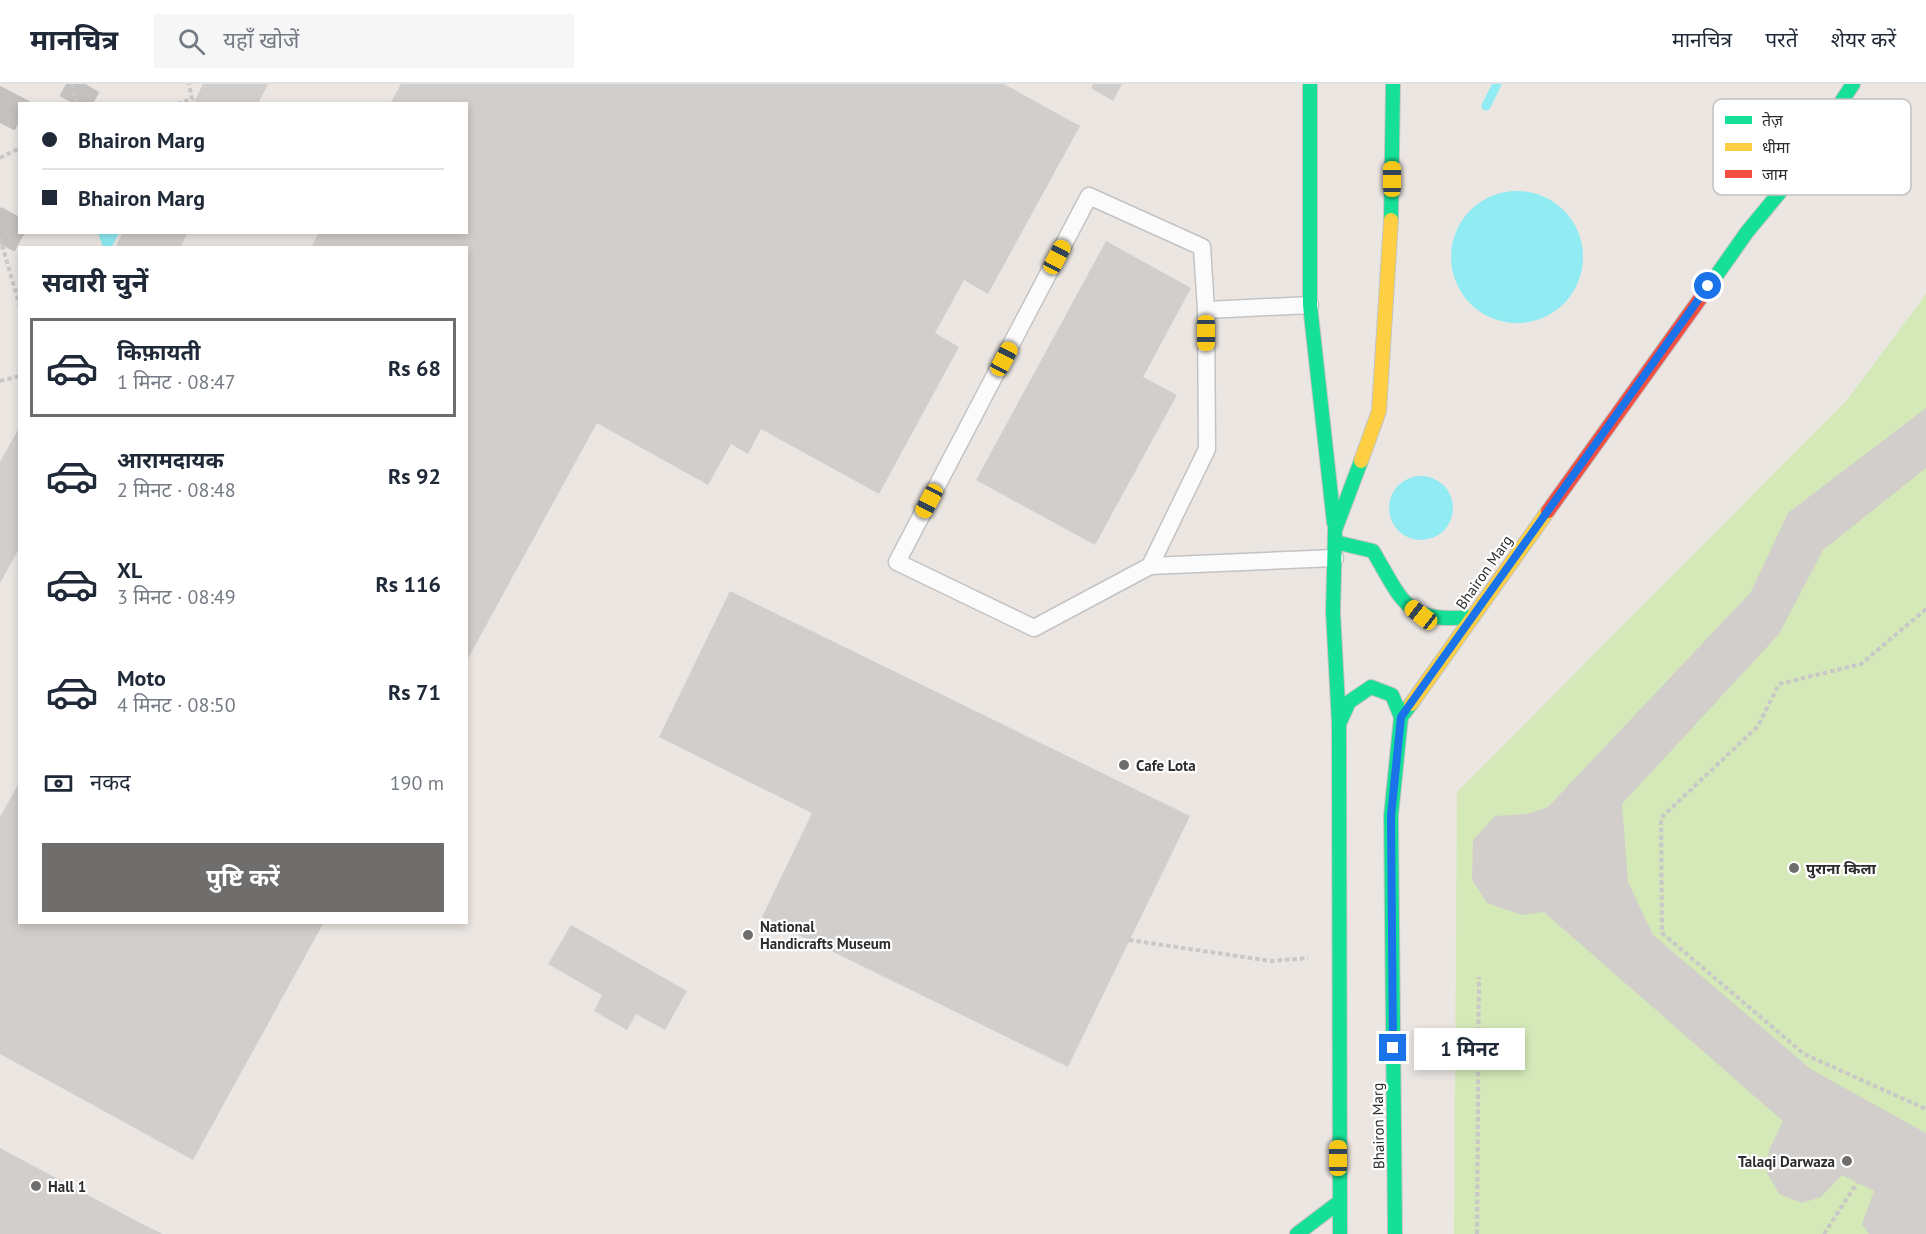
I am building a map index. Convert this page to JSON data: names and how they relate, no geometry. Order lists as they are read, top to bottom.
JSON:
{
  "streets": {
    "main road": ["Bhairon Marg"]
  },
  "places": [
    "Cafe Lota",
    "पुराना किला",
    "National Handicrafts Museum",
    "Talaqi Darwaza",
    "Hall 1"
  ],
  "legend": ["तेज़", "धीमा", "जाम"],
  "page": {
    "header": "मानचित्र",
    "search": "यहाँ खोजें",
    "nav": ["मानचित्र", "परतें", "शेयर करें"],
    "banner": ["Bhairon Marg", "Bhairon Marg"],
    "heading": "सवारी चुनें",
    "list": [
      {
        "name": "किफ़ायती",
        "note": "1 मिनट · 08:47",
        "value": "Rs 68"
      },
      {
        "name": "आरामदायक",
        "note": "2 मिनट · 08:48",
        "value": "Rs 92"
      },
      {
        "name": "XL",
        "note": "3 मिनट · 08:49",
        "value": "Rs 116"
      },
      {
        "name": "Moto",
        "note": "4 मिनट · 08:50",
        "value": "Rs 71"
      }
    ],
    "pay": ["नकद", "190 m"],
    "buttons": "पुष्टि करें",
    "bubble": "1 मिनट"
  }
}
